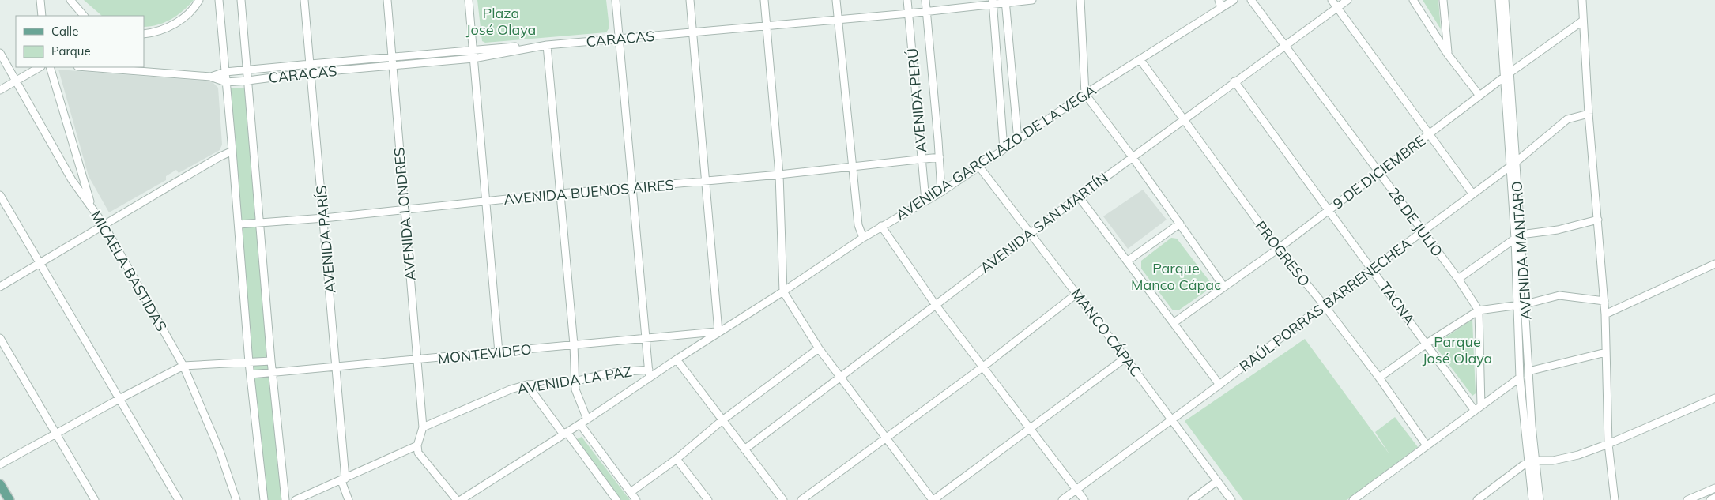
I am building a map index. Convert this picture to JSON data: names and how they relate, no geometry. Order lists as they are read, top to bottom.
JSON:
{
  "streets": {
    "street": [
      "CARACAS",
      "AVENIDA PERÚ",
      "AVENIDA GARCILAZO DE LA VEGA",
      "9 DE DICIEMBRE",
      "AVENIDA BUENOS AIRES",
      "AVENIDA LONDRES",
      "28 DE JULIO",
      "AVENIDA SAN MARTÍN",
      "AVENIDA PARÍS",
      "AVENIDA MANTARO",
      "PROGRESO",
      "MICAELA BASTIDAS",
      "TACNA",
      "RAÚL PORRAS BARRENECHEA",
      "MANCO CÁPAC",
      "MONTEVIDEO",
      "AVENIDA LA PAZ"
    ]
  },
  "crossings": [
    ["CARACAS", "AVENIDA PERÚ"],
    ["CARACAS", "AVENIDA LONDRES"],
    ["CARACAS", "AVENIDA PARÍS"],
    ["AVENIDA PERÚ", "AVENIDA GARCILAZO DE LA VEGA"],
    ["AVENIDA PERÚ", "AVENIDA BUENOS AIRES"],
    ["AVENIDA GARCILAZO DE LA VEGA", "PROGRESO"],
    ["AVENIDA GARCILAZO DE LA VEGA", "MANCO CÁPAC"],
    ["AVENIDA GARCILAZO DE LA VEGA", "MONTEVIDEO"],
    ["9 DE DICIEMBRE", "28 DE JULIO"],
    ["9 DE DICIEMBRE", "PROGRESO"],
    ["9 DE DICIEMBRE", "TACNA"],
    ["AVENIDA BUENOS AIRES", "AVENIDA LONDRES"],
    ["AVENIDA BUENOS AIRES", "AVENIDA PARÍS"],
    ["AVENIDA LONDRES", "MONTEVIDEO"],
    ["AVENIDA LONDRES", "AVENIDA LA PAZ"],
    ["28 DE JULIO", "AVENIDA SAN MARTÍN"],
    ["28 DE JULIO", "RAÚL PORRAS BARRENECHEA"],
    ["AVENIDA SAN MARTÍN", "PROGRESO"],
    ["AVENIDA SAN MARTÍN", "TACNA"],
    ["AVENIDA SAN MARTÍN", "MANCO CÁPAC"],
    ["AVENIDA PARÍS", "MONTEVIDEO"],
    ["PROGRESO", "RAÚL PORRAS BARRENECHEA"],
    ["TACNA", "RAÚL PORRAS BARRENECHEA"],
    ["RAÚL PORRAS BARRENECHEA", "MANCO CÁPAC"]
  ],
  "parks": ["Plaza José Olaya", "Parque Manco Cápac", "Parque José Olaya"],
  "legend": ["Calle", "Parque"]
}
